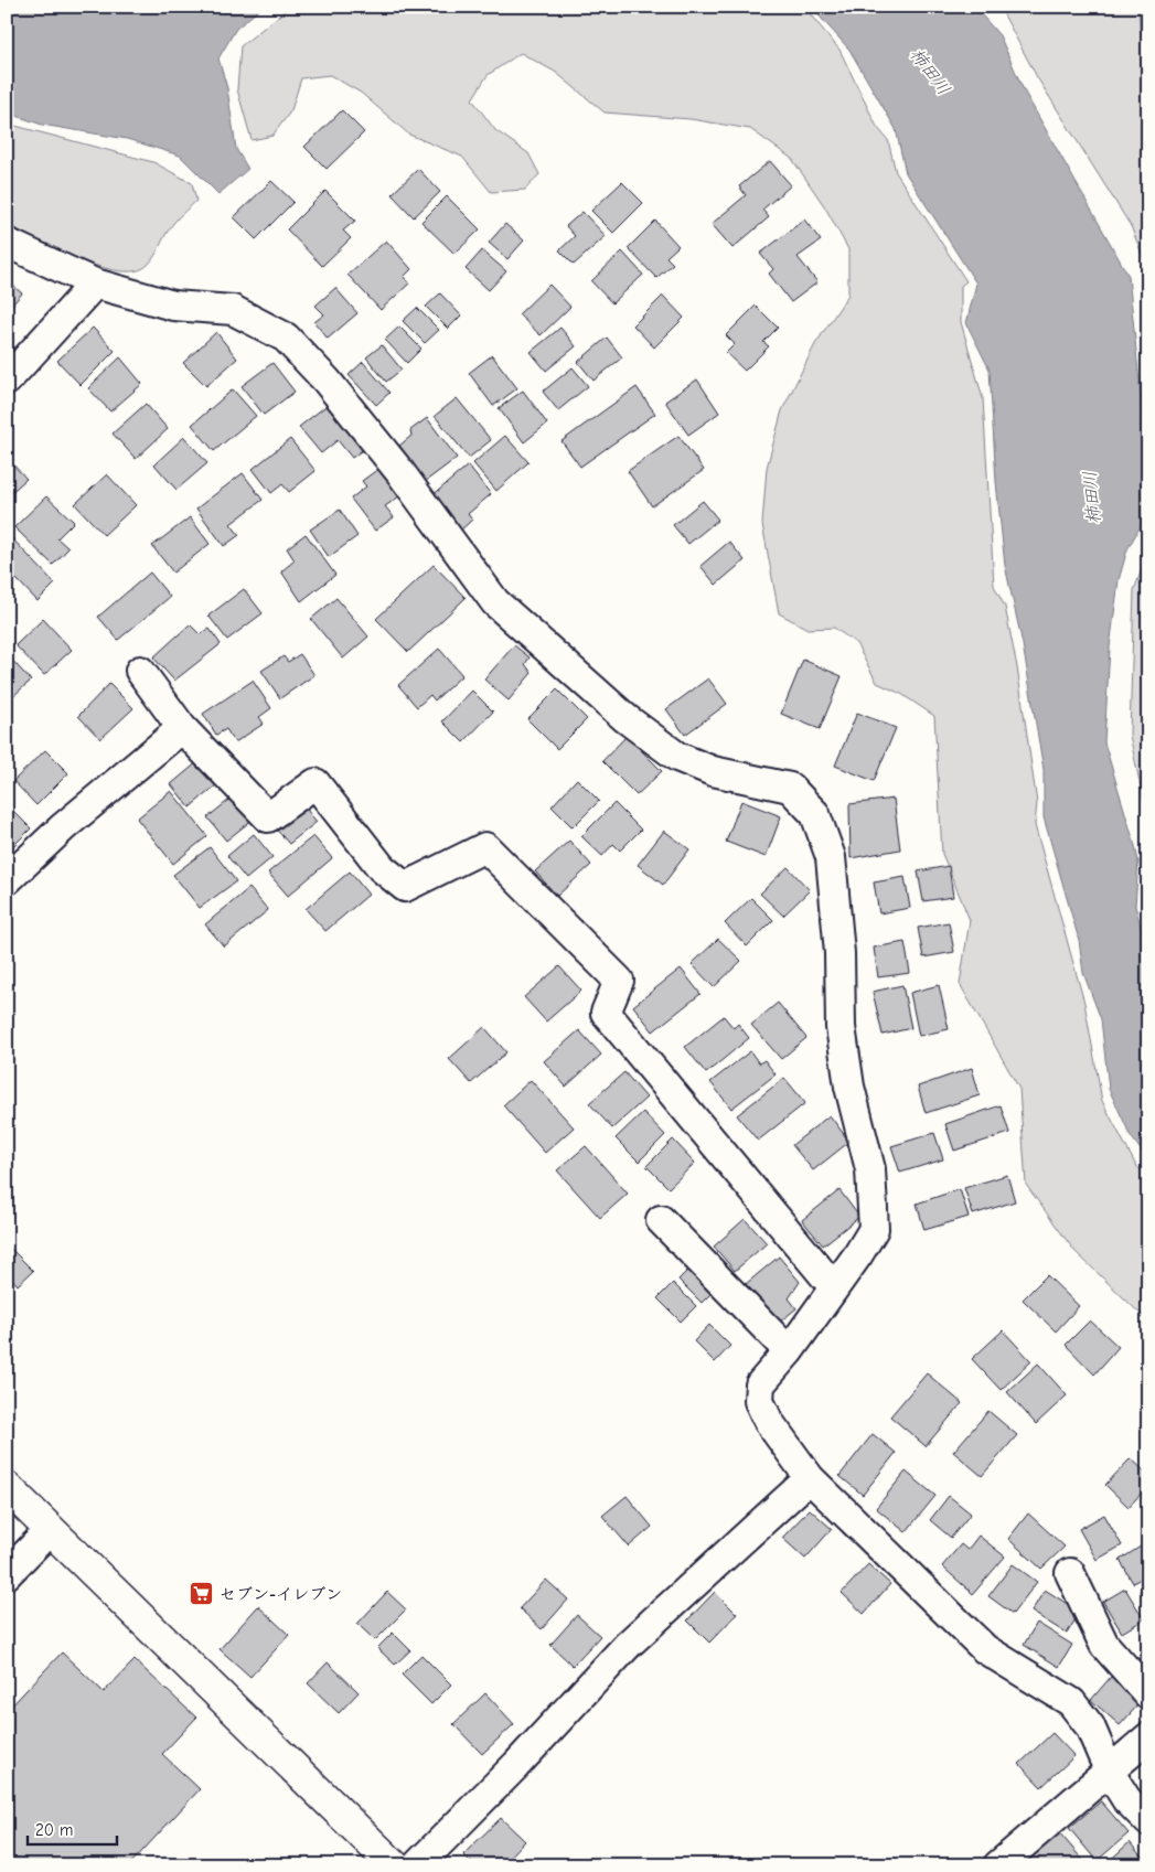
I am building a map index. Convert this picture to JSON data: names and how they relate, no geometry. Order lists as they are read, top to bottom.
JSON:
{
  "water": ["柿田川"],
  "places": {
    "supermarket": ["セブン-イレブン"]
  },
  "scale_bar": "20 m"
}
